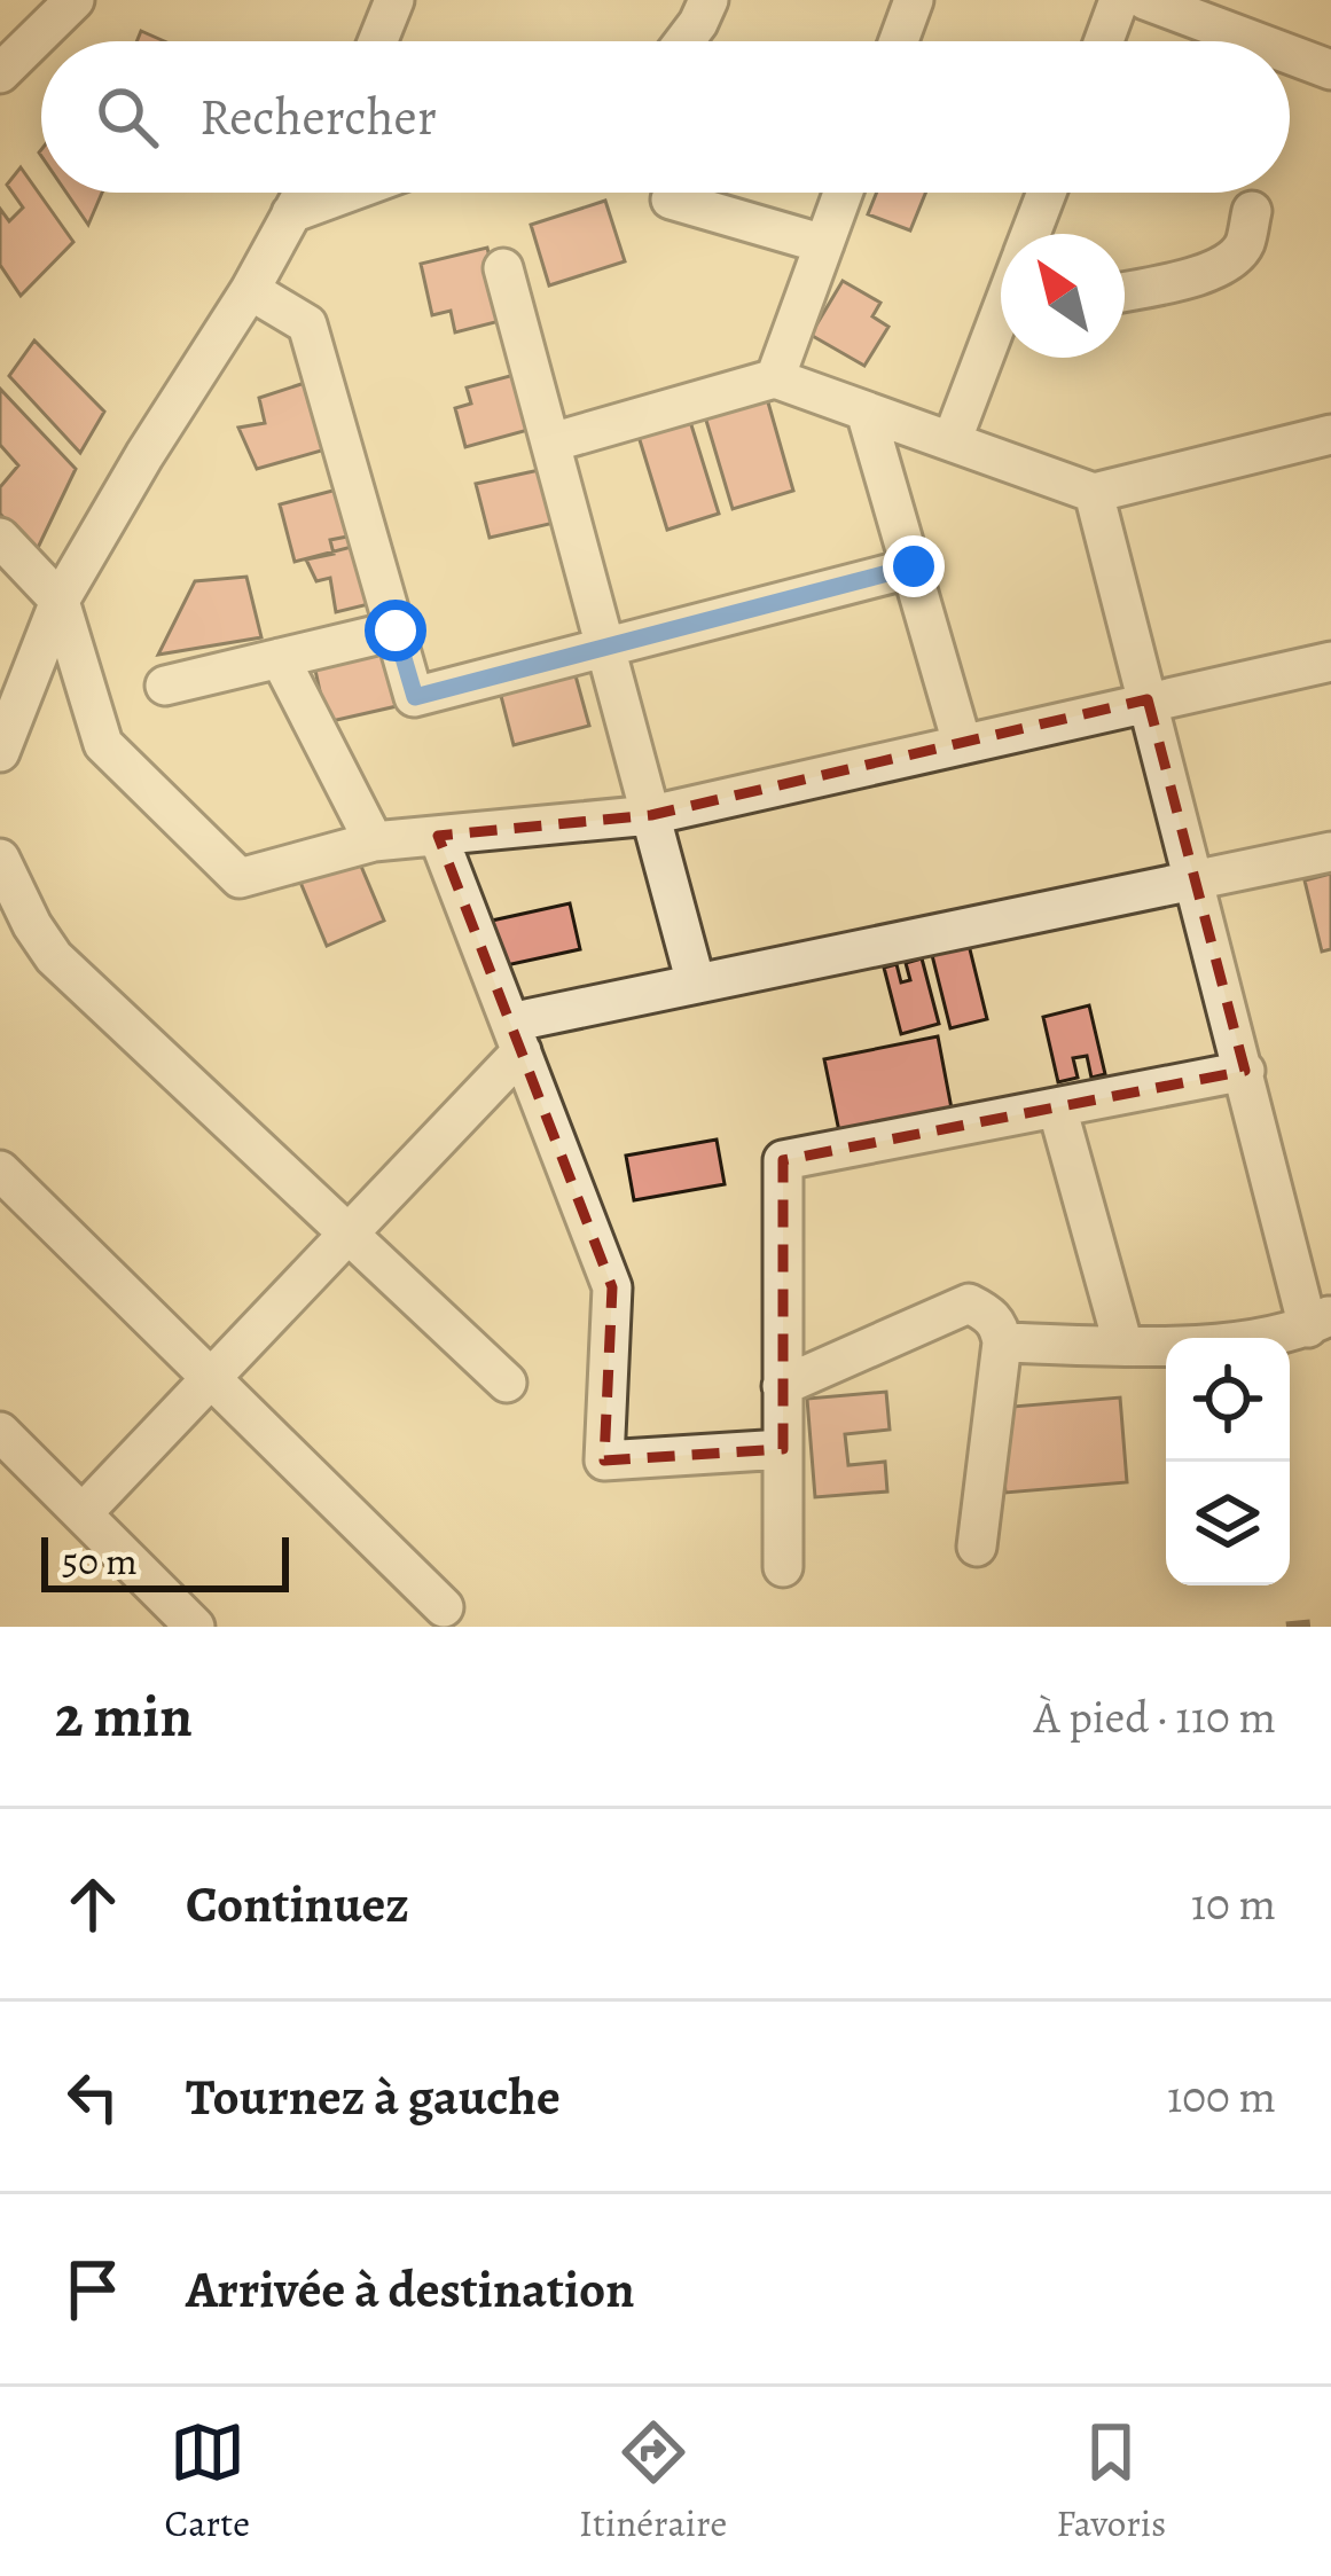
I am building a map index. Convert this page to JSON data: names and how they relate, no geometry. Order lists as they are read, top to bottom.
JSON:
{
  "scale_bar": "50 m",
  "north": "top left",
  "page": {
    "search": "Rechercher",
    "scale": "50 m",
    "heading": ["2 min", "À pied · 110 m"],
    "list": [
      ["Continuez", "10 m"],
      ["Tournez à gauche", "100 m"],
      "Arrivée à destination"
    ],
    "nav": ["Carte", "Itinéraire", "Favoris"]
  }
}
